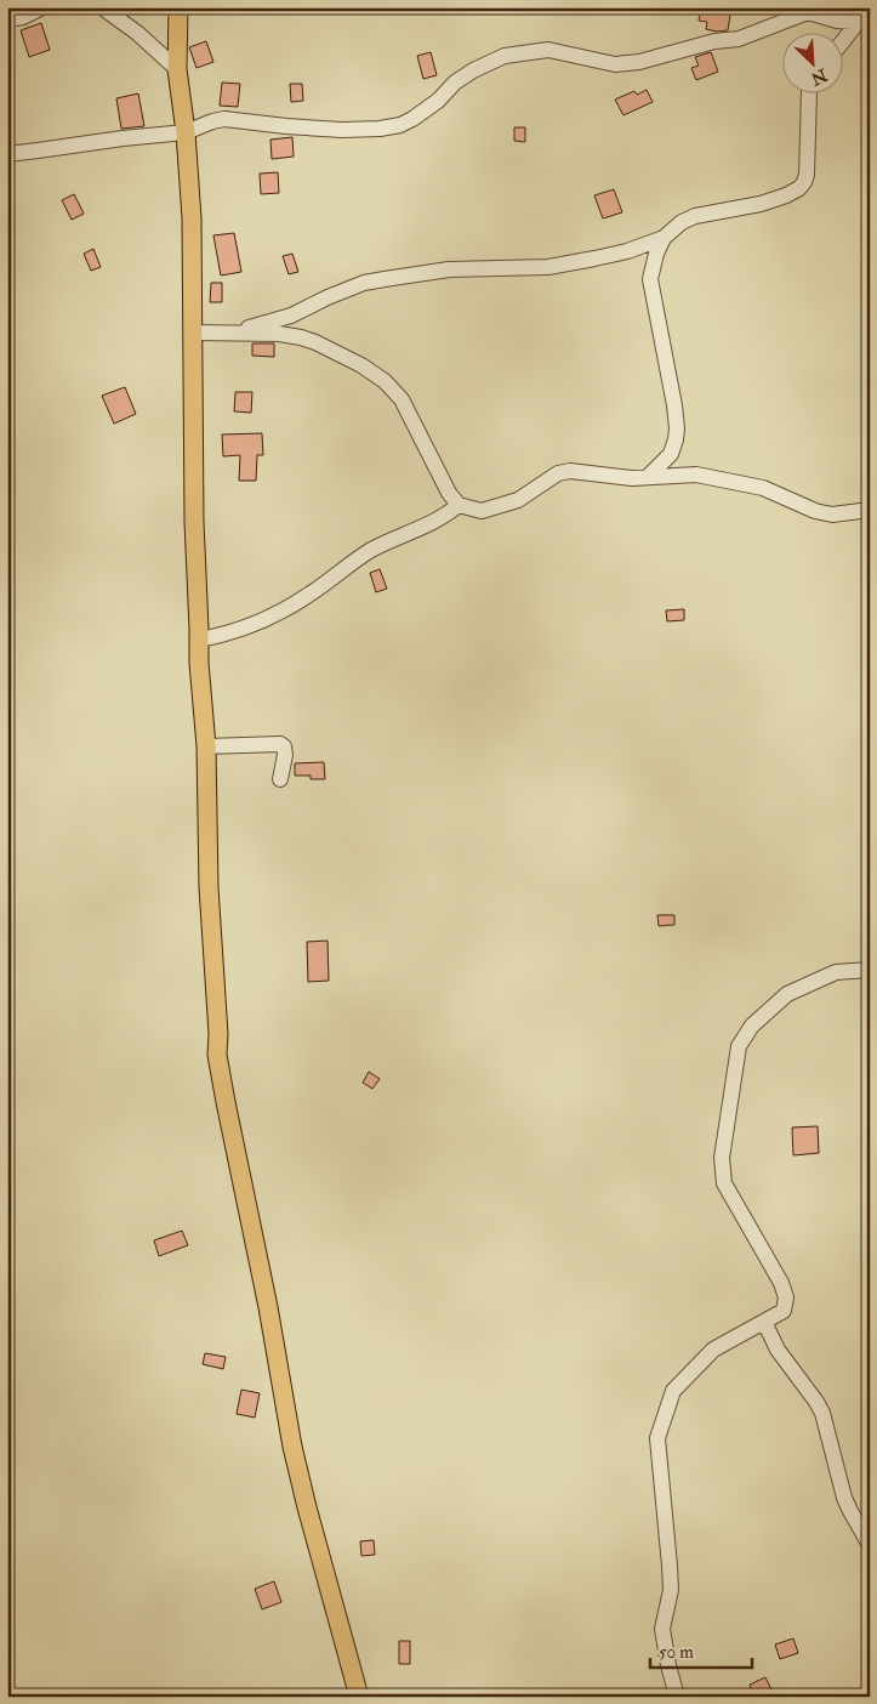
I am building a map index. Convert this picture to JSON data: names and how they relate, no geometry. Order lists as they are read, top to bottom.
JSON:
{
  "scale_bar": "50 m",
  "north": "bottom right"
}
